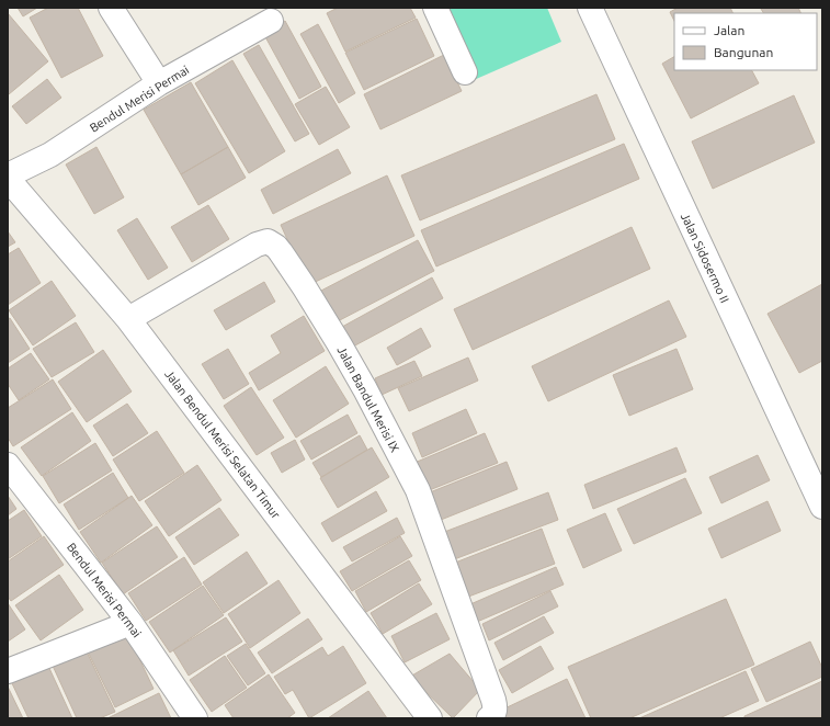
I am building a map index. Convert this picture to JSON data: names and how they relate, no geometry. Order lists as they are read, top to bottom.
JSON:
{
  "streets": {
    "street": [
      "Bendul Merisi Permai",
      "Jalan Sidosermo II",
      "Jalan Bandul Merisi IX",
      "Jalan Bendul Merisi Selatan Timur"
    ]
  },
  "crossings": [
    ["Jalan Bandul Merisi IX", "Jalan Bendul Merisi Selatan Timur"]
  ],
  "legend": ["Jalan", "Bangunan"]
}
